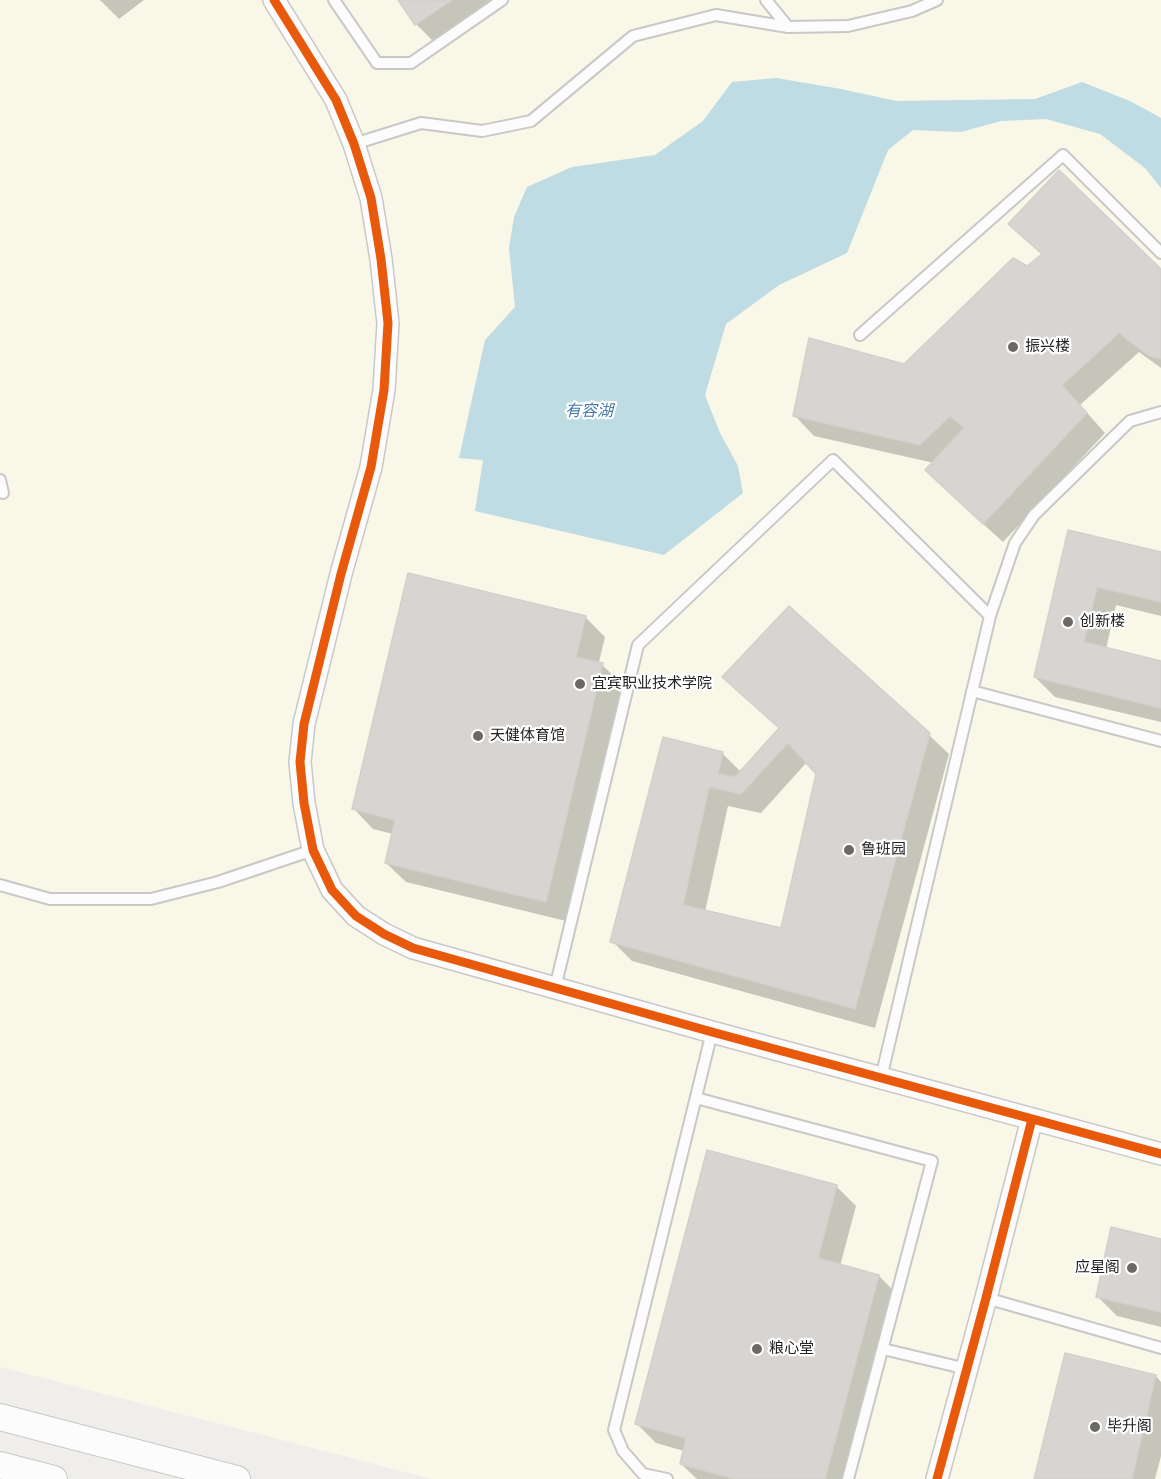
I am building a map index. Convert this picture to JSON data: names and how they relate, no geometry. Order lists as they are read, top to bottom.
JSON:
{
  "water": ["有容湖"],
  "places": [
    "振兴楼",
    "创新楼",
    "宜宾职业技术学院",
    "天健体育馆",
    "鲁班园",
    "应星阁",
    "粮心堂",
    "毕升阁"
  ]
}
